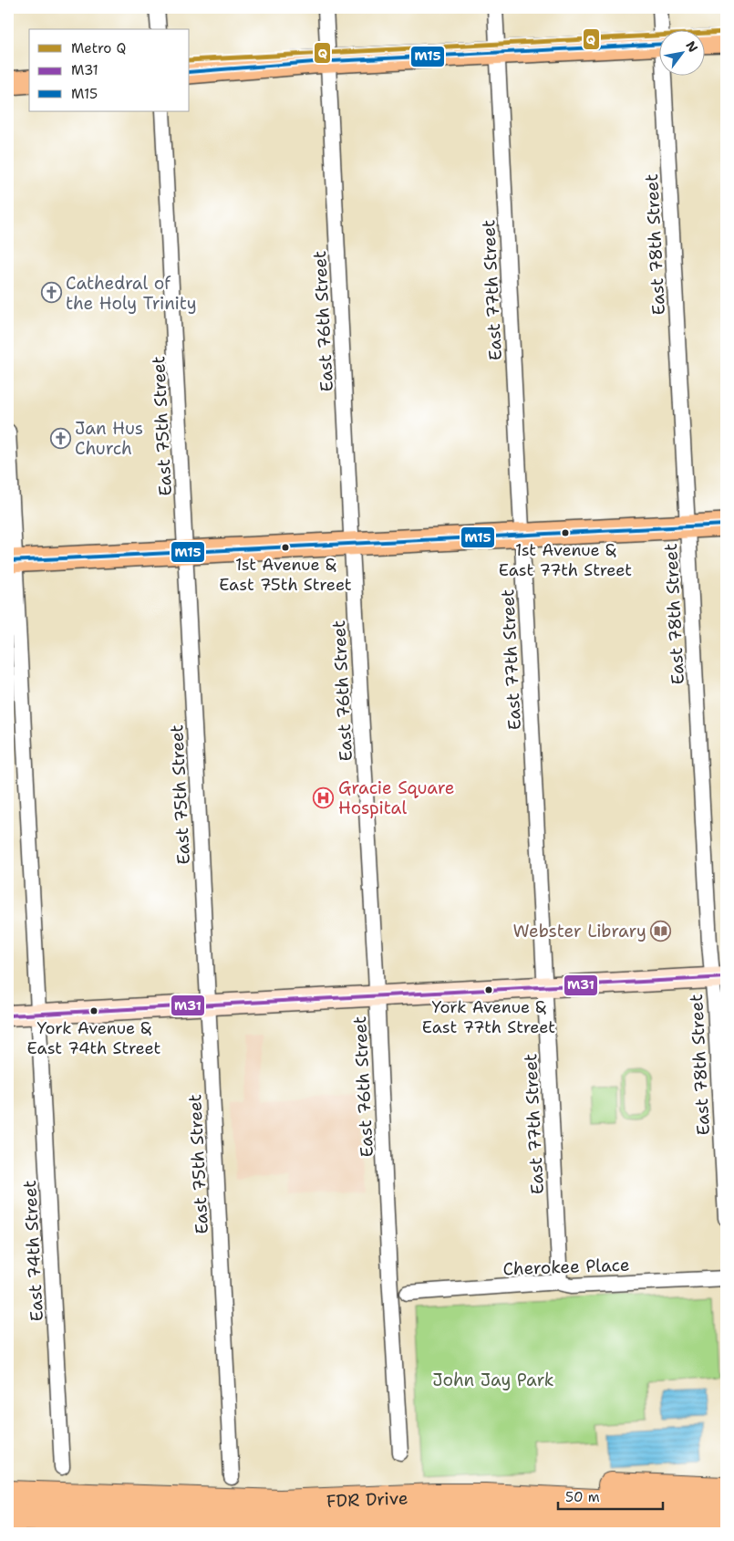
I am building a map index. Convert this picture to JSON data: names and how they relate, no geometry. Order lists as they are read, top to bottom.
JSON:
{
  "streets": {
    "highway": ["FDR Drive"],
    "street": [
      "East 78th Street",
      "East 77th Street",
      "East 76th Street",
      "East 75th Street",
      "East 74th Street",
      "Cherokee Place"
    ]
  },
  "crossings": [
    ["East 77th Street", "Cherokee Place"]
  ],
  "parks": ["John Jay Park"],
  "places": {
    "church": ["Cathedral of the Holy Trinity", "Jan Hus Church"],
    "other": [
      "1st Avenue & East 77th Street",
      "1st Avenue & East 75th Street",
      "York Avenue & East 77th Street",
      "York Avenue & East 74th Street"
    ],
    "hospital": ["Gracie Square Hospital"],
    "library": ["Webster Library"]
  },
  "lines": ["metro line Q", "transit line M15", "transit line M31"],
  "legend": ["Metro Q", "M31", "M15"],
  "scale_bar": "50 m",
  "north": "top right"
}
